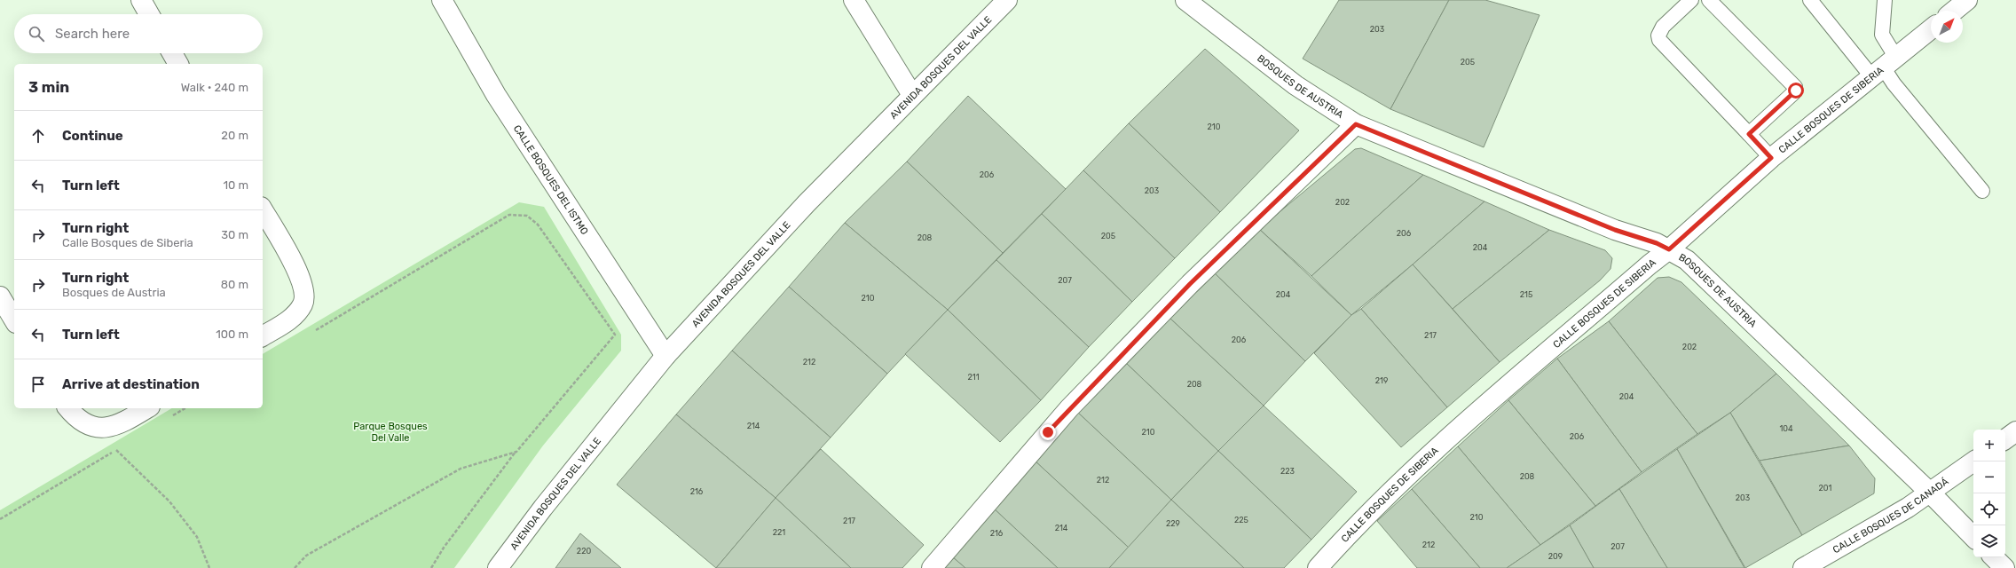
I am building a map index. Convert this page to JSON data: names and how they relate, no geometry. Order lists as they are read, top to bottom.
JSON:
{
  "streets": {
    "street": [
      "AVENIDA BOSQUES DEL VALLE",
      "BOSQUES DE AUSTRIA",
      "CALLE BOSQUES DE SIBERIA",
      "CALLE BOSQUES DEL ISTMO",
      "CALLE BOSQUES DE CANADÁ"
    ]
  },
  "crossings": [
    ["AVENIDA BOSQUES DEL VALLE", "CALLE BOSQUES DEL ISTMO"],
    ["BOSQUES DE AUSTRIA", "CALLE BOSQUES DE SIBERIA"],
    ["BOSQUES DE AUSTRIA", "CALLE BOSQUES DE CANADÁ"]
  ],
  "parks": ["Parque Bosques Del Valle"],
  "house_numbers": [
    "203",
    "205",
    "210",
    "206",
    "203",
    "202",
    "206",
    "205",
    "208",
    "204",
    "207",
    "204",
    "215",
    "210",
    "217",
    "206",
    "202",
    "212",
    "211",
    "219",
    "208",
    "204",
    "214",
    "104",
    "210",
    "206",
    "223",
    "208",
    "212",
    "201",
    "216",
    "203",
    "210",
    "225",
    "217",
    "229",
    "214",
    "221",
    "216",
    "212",
    "207",
    "220",
    "209"
  ],
  "north": "top right",
  "page": {
    "search": "Search here",
    "heading": ["3 min", "Walk · 240 m"],
    "list": [
      ["Continue", "20 m"],
      ["Turn left", "10 m"],
      ["Turn right", "Calle Bosques de Siberia", "30 m"],
      ["Turn right", "Bosques de Austria", "80 m"],
      ["Turn left", "100 m"],
      "Arrive at destination"
    ],
    "map_buttons": ["+", "−"]
  }
}
